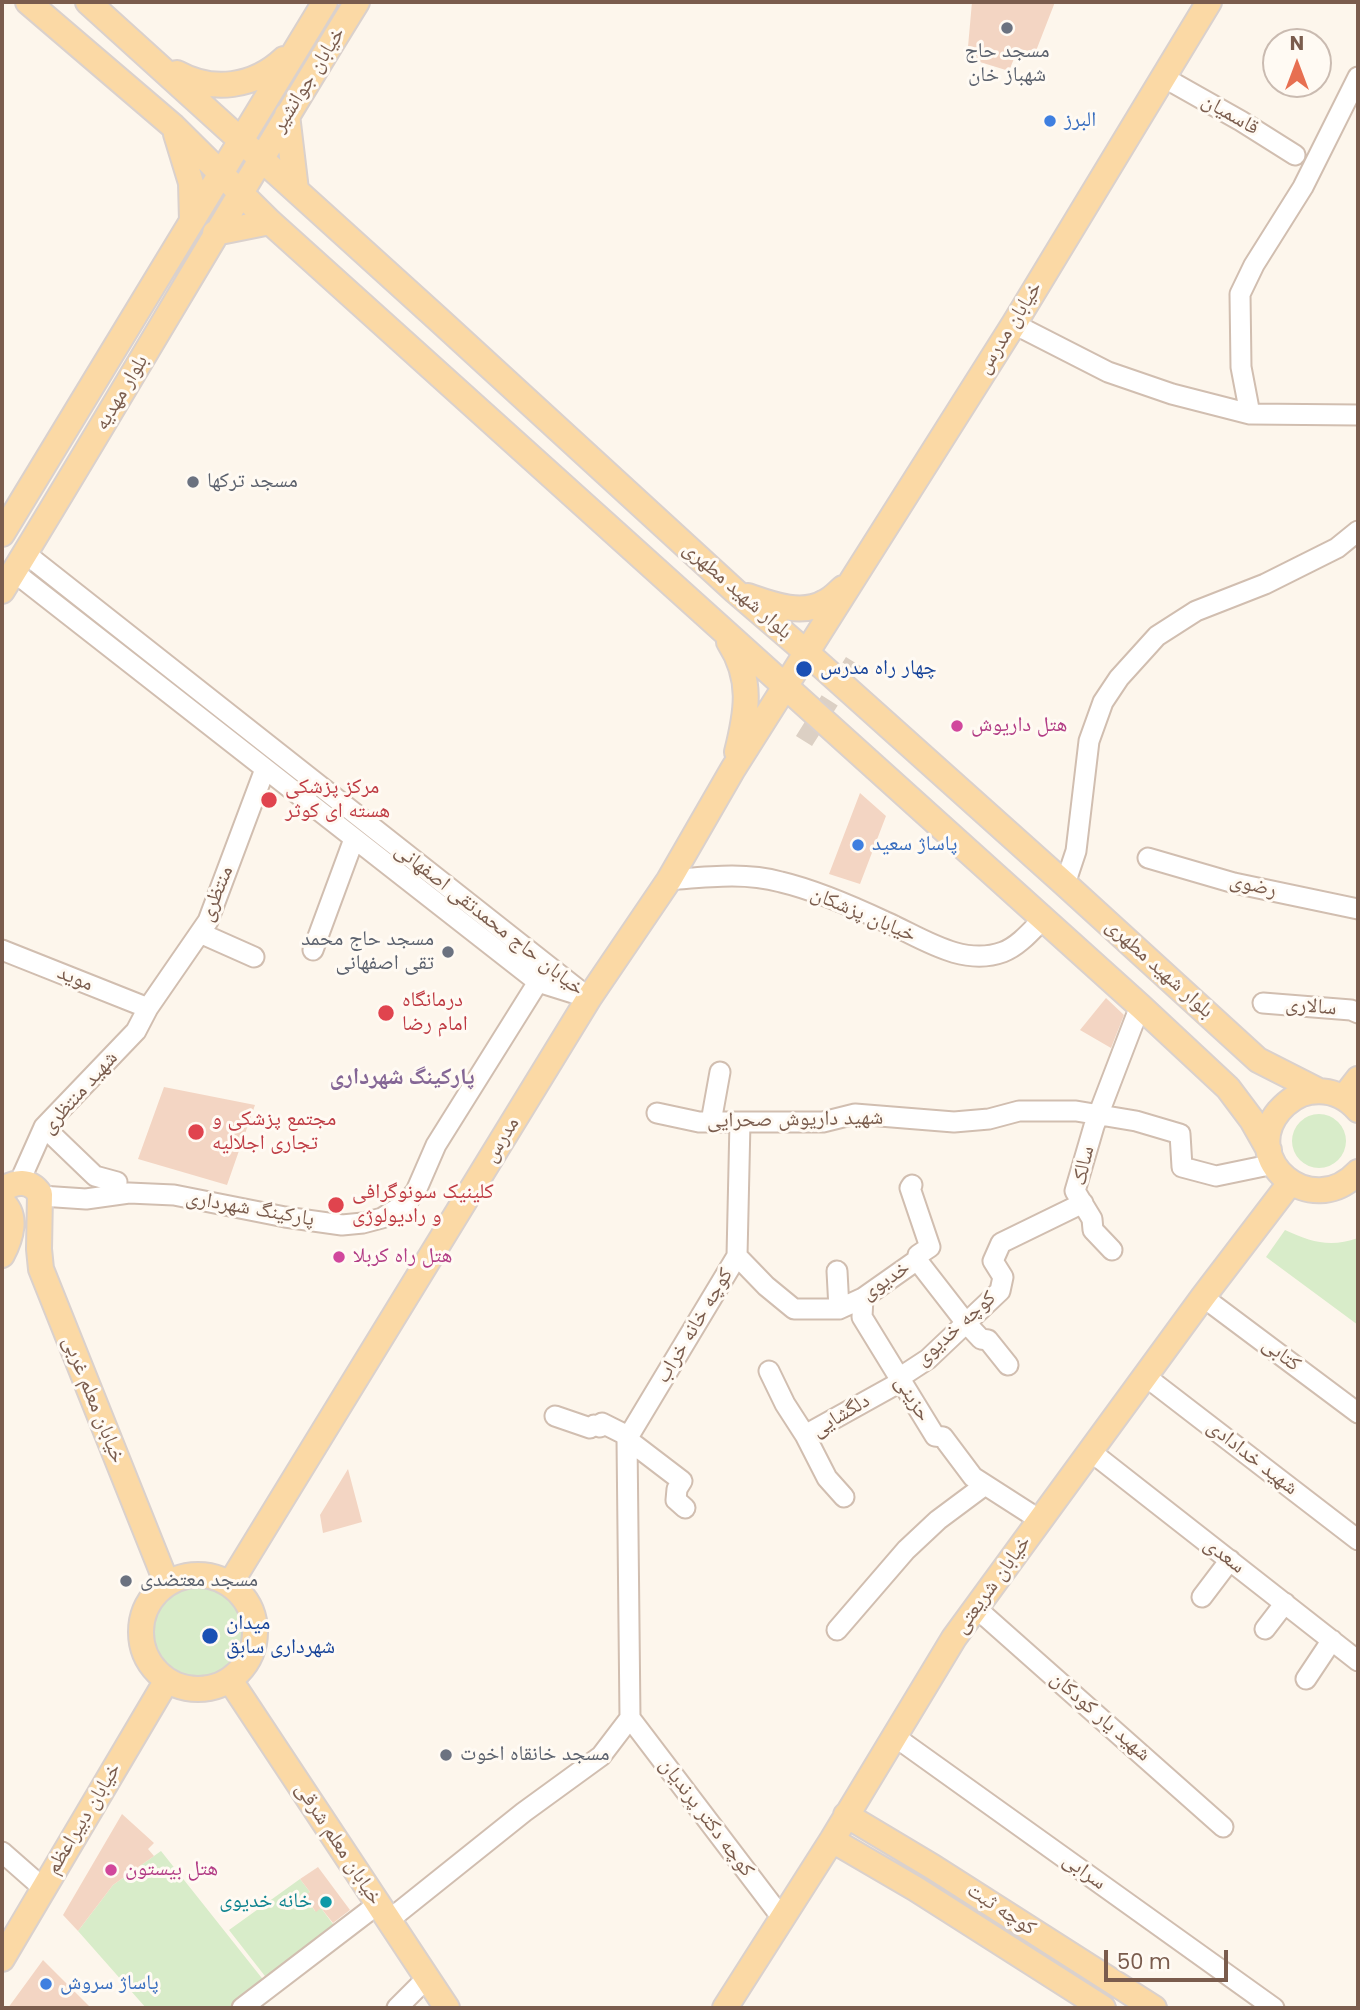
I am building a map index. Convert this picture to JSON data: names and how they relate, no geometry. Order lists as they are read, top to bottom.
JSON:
{
  "streets": {
    "main road": [
      "خیابان جوانشیر",
      "خیابان مدرس",
      "بلوار مهدیه",
      "بلوار شهید مطهری",
      "مدرس",
      "خیابان معلم غربی",
      "خیابان شریعتی",
      "خیابان دبیراعظم",
      "خیابان معلم شرقی",
      "کوچه ثبت"
    ],
    "street": [
      "قاسمیان",
      "رضوی",
      "منتظری",
      "خیابان پزشکان",
      "خیابان حاج محمدتقی اصفهانی",
      "موید",
      "سالاری",
      "شهید منتظری",
      "شهید داریوش صحرایی",
      "سالک",
      "پارکینگ شهرداری",
      "خدیوی",
      "کوچه خانه خراب",
      "کوچه خدیوی",
      "کتابی",
      "حزینی",
      "دلگشایی",
      "شهید خدادادی",
      "سعدی",
      "شهید یار کودکان",
      "کوچه دکتر پرندیان",
      "سرابی"
    ]
  },
  "crossings": [
    ["خیابان جوانشیر", "بلوار مهدیه"],
    ["خیابان جوانشیر", "بلوار شهید مطهری"],
    ["قاسمیان", "خیابان مدرس"],
    ["خیابان مدرس", "بلوار شهید مطهری"],
    ["خیابان مدرس", "مدرس"],
    ["بلوار مهدیه", "بلوار شهید مطهری"],
    ["بلوار مهدیه", "خیابان حاج محمدتقی اصفهانی"],
    ["بلوار شهید مطهری", "خیابان پزشکان"],
    ["بلوار شهید مطهری", "شهید داریوش صحرایی"],
    ["بلوار شهید مطهری", "مدرس"],
    ["بلوار شهید مطهری", "خیابان شریعتی"],
    ["منتظری", "خیابان حاج محمدتقی اصفهانی"],
    ["منتظری", "موید"],
    ["منتظری", "شهید منتظری"],
    ["خیابان پزشکان", "مدرس"],
    ["خیابان حاج محمدتقی اصفهانی", "مدرس"],
    ["خیابان حاج محمدتقی اصفهانی", "پارکینگ شهرداری"],
    ["موید", "شهید منتظری"],
    ["شهید داریوش صحرایی", "سالک"],
    ["شهید داریوش صحرایی", "کوچه خانه خراب"],
    ["مدرس", "خیابان معلم غربی"],
    ["مدرس", "خیابان دبیراعظم"],
    ["مدرس", "خیابان معلم شرقی"],
    ["سالک", "کوچه خدیوی"],
    ["پارکینگ شهرداری", "خیابان معلم غربی"],
    ["خدیوی", "کوچه خانه خراب"],
    ["خدیوی", "کوچه خدیوی"],
    ["خدیوی", "حزینی"],
    ["کوچه خدیوی", "حزینی"],
    ["کوچه خدیوی", "دلگشایی"],
    ["کتابی", "خیابان شریعتی"],
    ["حزینی", "دلگشایی"],
    ["حزینی", "خیابان شریعتی"],
    ["خیابان معلم غربی", "خیابان دبیراعظم"],
    ["خیابان معلم غربی", "خیابان معلم شرقی"],
    ["شهید خدادادی", "خیابان شریعتی"],
    ["سعدی", "خیابان شریعتی"],
    ["خیابان شریعتی", "شهید یار کودکان"],
    ["خیابان شریعتی", "کوچه دکتر پرندیان"],
    ["خیابان شریعتی", "سرابی"],
    ["خیابان شریعتی", "کوچه ثبت"],
    ["خیابان دبیراعظم", "خیابان معلم شرقی"]
  ],
  "districts": ["پارکینگ شهرداری"],
  "places": [
    "مسجد حاج شهباز خان",
    "البرز",
    "مسجد ترکها",
    "چهار راه مدرس",
    "هتل داریوش",
    "مرکز پزشکی هسته ای کوثر",
    "پاساژ سعید",
    "مسجد حاج محمد تقی اصفهانی",
    "درمانگاه امام رضا",
    "مجتمع پزشکی و تجاری اجلالیه",
    "کلینیک سونوگرافی و رادیولوژی",
    "هتل راه کربلا",
    "مسجد معتضدی",
    "میدان شهرداری سابق",
    "مسجد خانقاه اخوت",
    "هتل بیستون",
    "خانه خدیوی",
    "پاساژ سروش"
  ],
  "scale_bar": "50 m",
  "north": "top"
}
